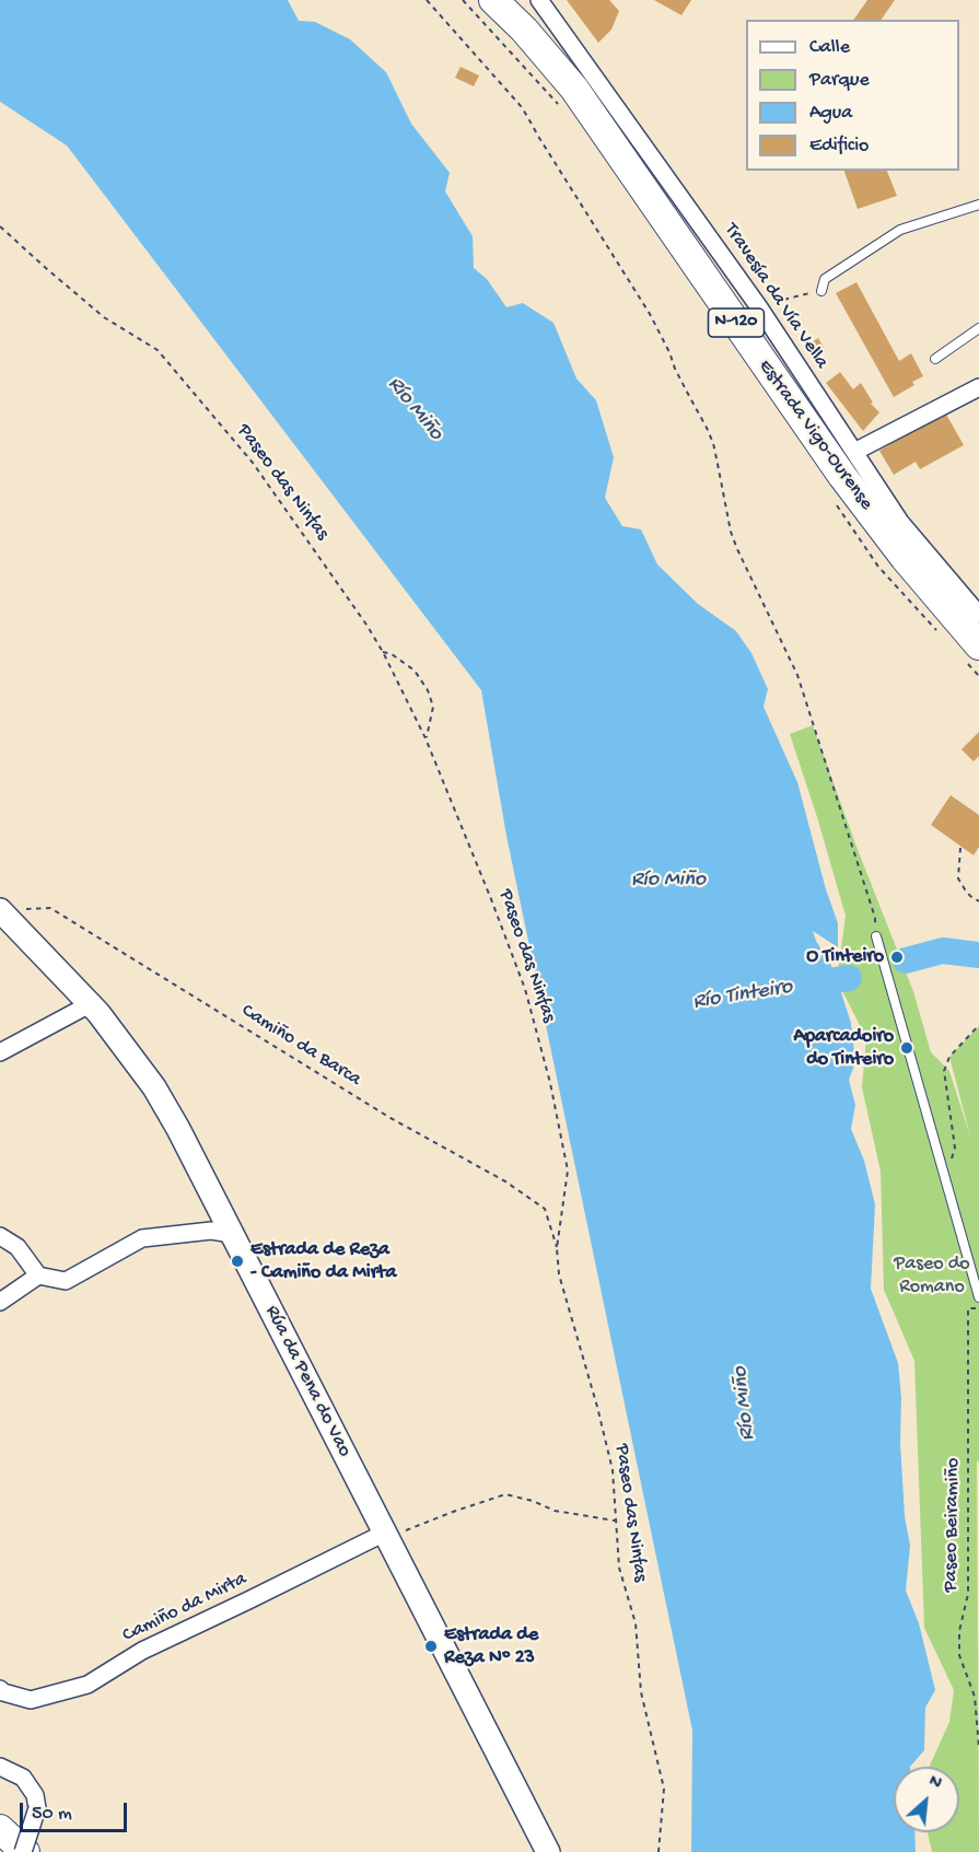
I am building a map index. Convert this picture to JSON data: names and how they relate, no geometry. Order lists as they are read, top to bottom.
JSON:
{
  "streets": {
    "highway": ["N-120", "Estrada Vigo-Ourense"],
    "main road": ["Rúa da Pena do Vao"],
    "street": ["Travesía da Vía Vella", "Camiño da Mirta"],
    "path": ["Paseo das Ninfas", "Camiño da Barca", "Paseo Beiramiño"]
  },
  "crossings": [
    ["Paseo das Ninfas", "Camiño da Barca"],
    ["Rúa da Pena do Vao", "Camiño da Mirta"]
  ],
  "water": ["Río Miño", "Río Tinteiro"],
  "parks": ["Paseo do Romano"],
  "places": [
    "O Tinteiro",
    "Aparcadoiro do Tinteiro",
    "Estrada de Reza - Camiño da Mirta",
    "Estrada de Reza Nº 23"
  ],
  "legend": [
    "Calle",
    "Parque",
    "Agua",
    "Edificio"
  ],
  "scale_bar": "50 m",
  "north": "top right"
}
